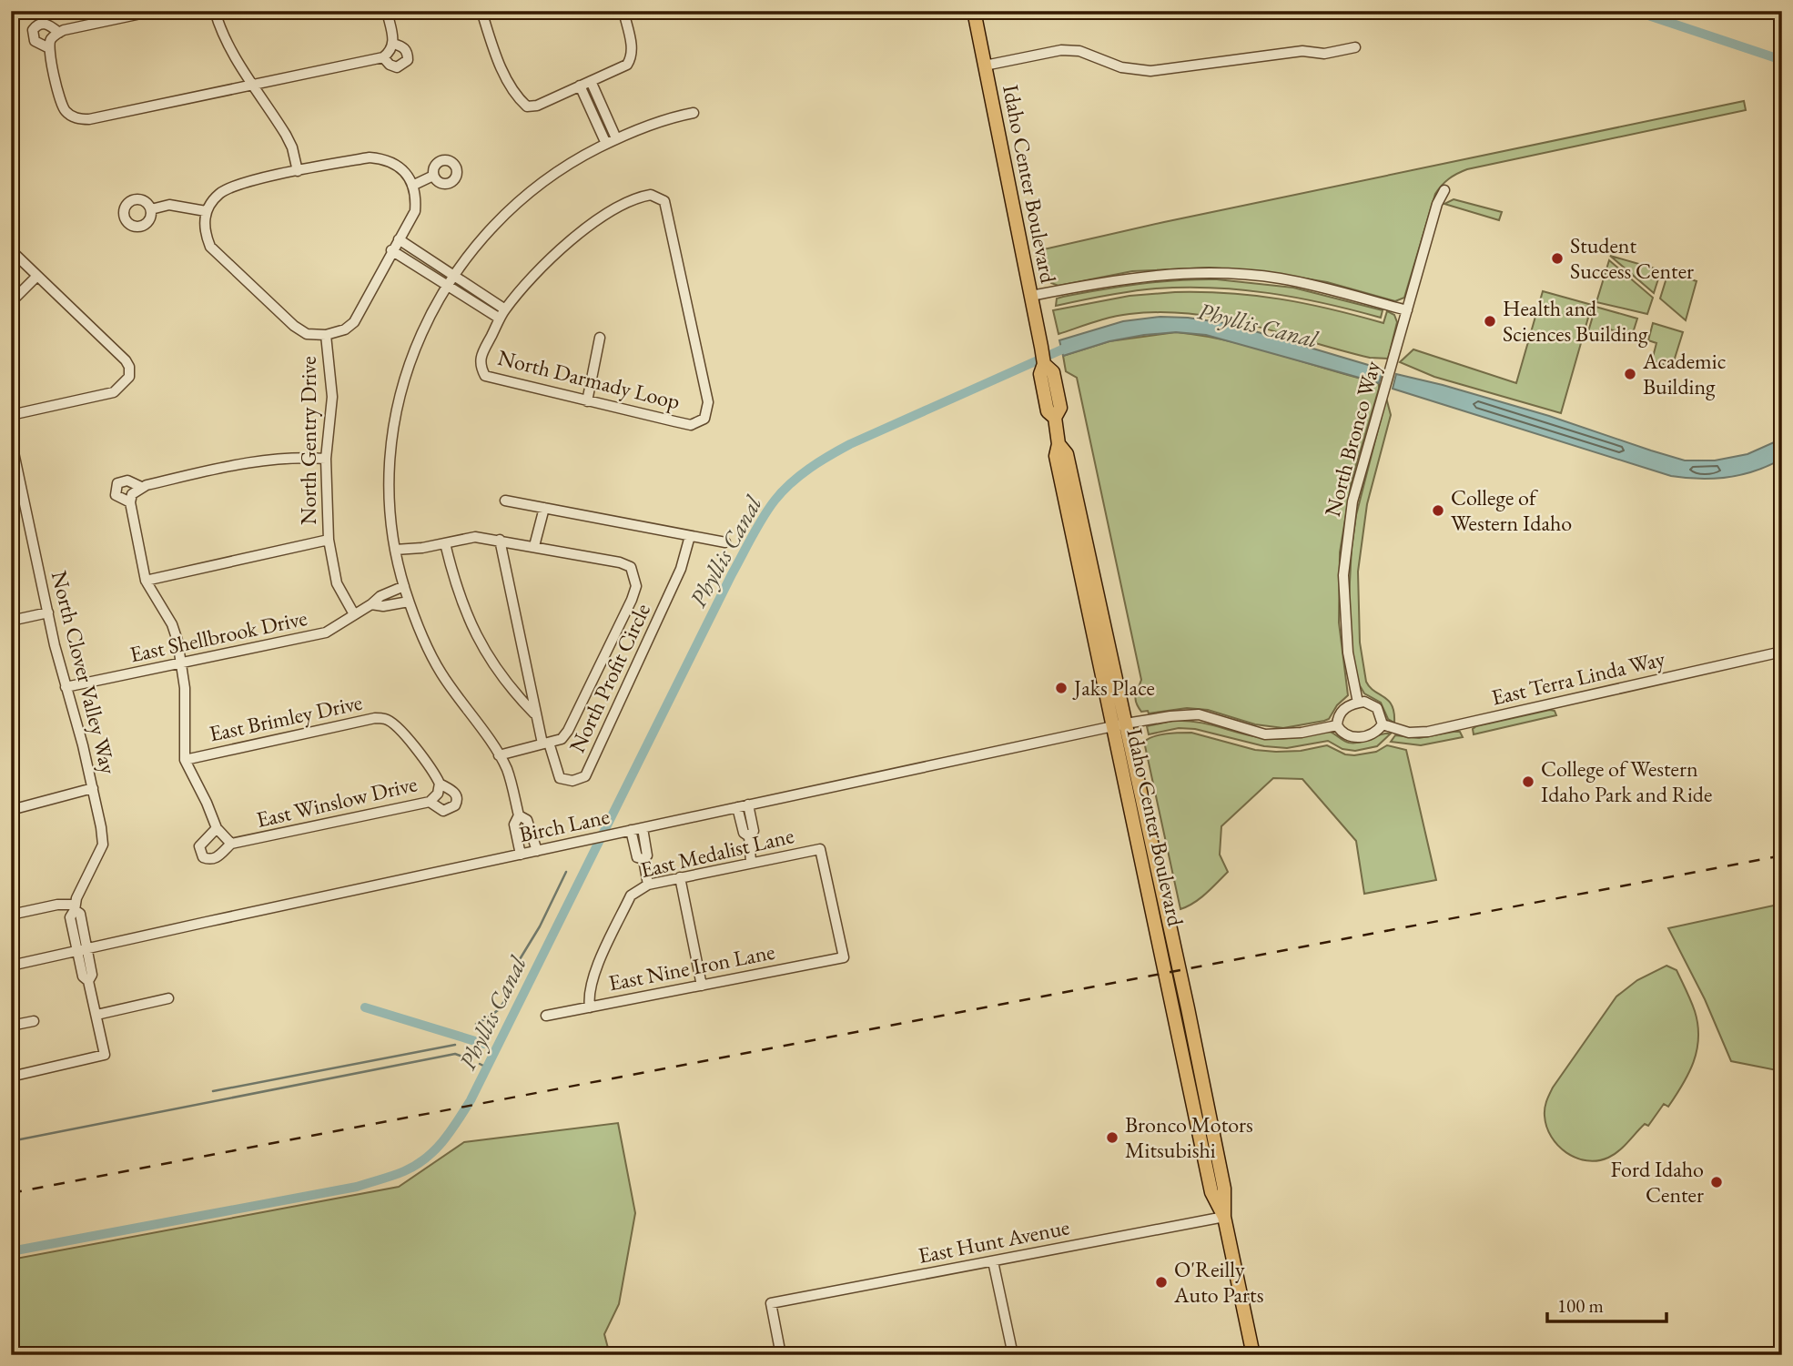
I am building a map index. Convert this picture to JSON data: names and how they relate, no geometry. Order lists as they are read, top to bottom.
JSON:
{
  "streets": {
    "main road": ["Idaho Center Boulevard"],
    "street": [
      "North Darmady Loop",
      "North Bronco Way",
      "North Gentry Drive",
      "East Shellbrook Drive",
      "North Clover Valley Way",
      "North Profit Circle",
      "East Terra Linda Way",
      "East Brimley Drive",
      "East Winslow Drive",
      "Birch Lane",
      "East Medalist Lane",
      "East Nine Iron Lane",
      "East Hunt Avenue"
    ]
  },
  "crossings": [
    ["Idaho Center Boulevard", "Birch Lane"],
    ["Idaho Center Boulevard", "East Hunt Avenue"],
    ["North Bronco Way", "East Terra Linda Way"],
    ["North Gentry Drive", "East Shellbrook Drive"],
    ["East Shellbrook Drive", "North Clover Valley Way"],
    ["East Brimley Drive", "East Winslow Drive"],
    ["East Medalist Lane", "East Nine Iron Lane"]
  ],
  "water": ["Phyllis Canal"],
  "places": [
    "Student Success Center",
    "Health and Sciences Building",
    "Academic Building",
    "College of Western Idaho",
    "Jaks Place",
    "College of Western Idaho Park and Ride",
    "Bronco Motors Mitsubishi",
    "Ford Idaho Center",
    "O'Reilly Auto Parts"
  ],
  "scale_bar": "100 m"
}
